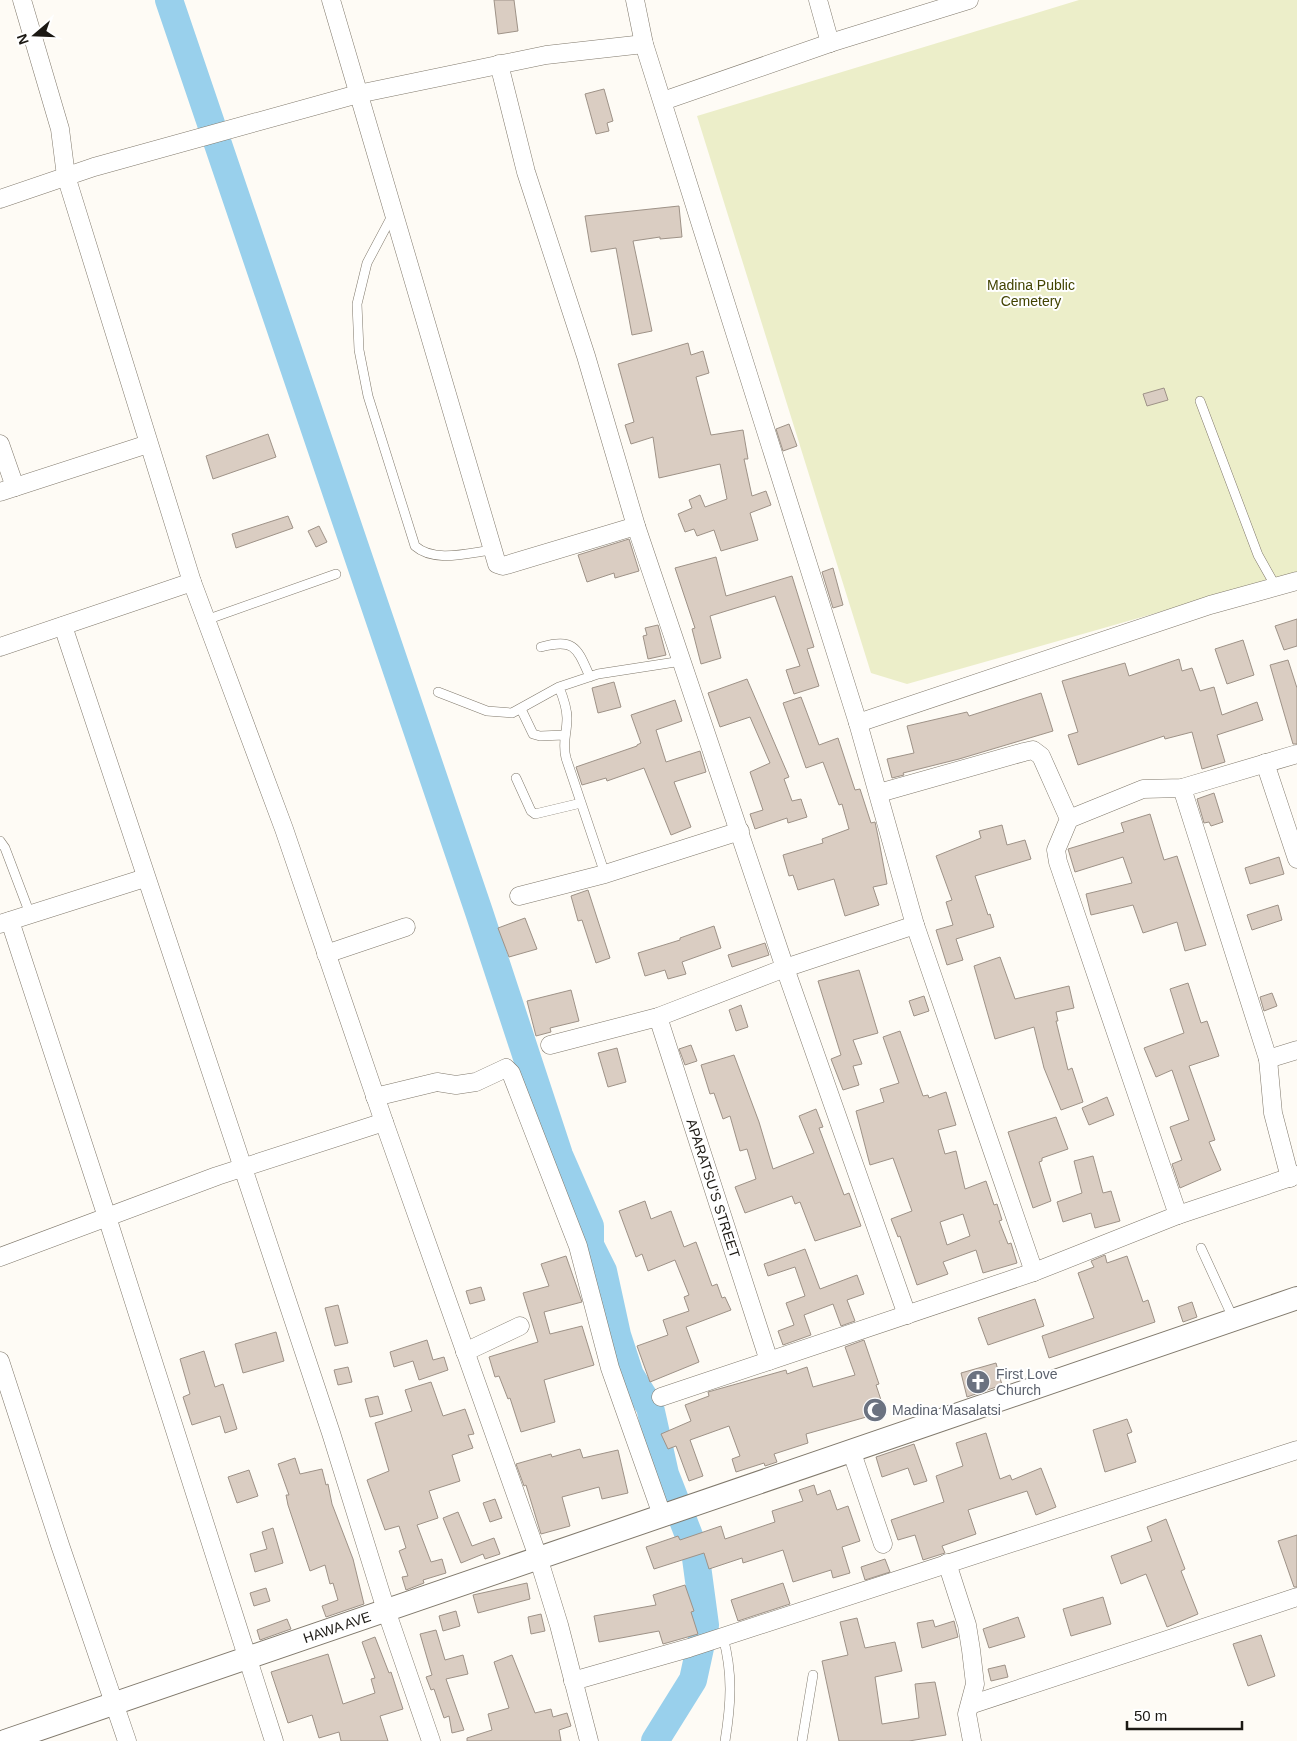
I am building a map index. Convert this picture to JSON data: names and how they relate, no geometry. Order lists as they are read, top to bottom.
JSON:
{
  "streets": {
    "street": ["APARATSU’S STREET", "HAWA AVE"]
  },
  "parks": ["Madina Public Cemetery"],
  "places": {
    "church": ["First Love Church"],
    "mosque": ["Madina Masalatsi"]
  },
  "scale_bar": "50 m",
  "north": "left"
}
